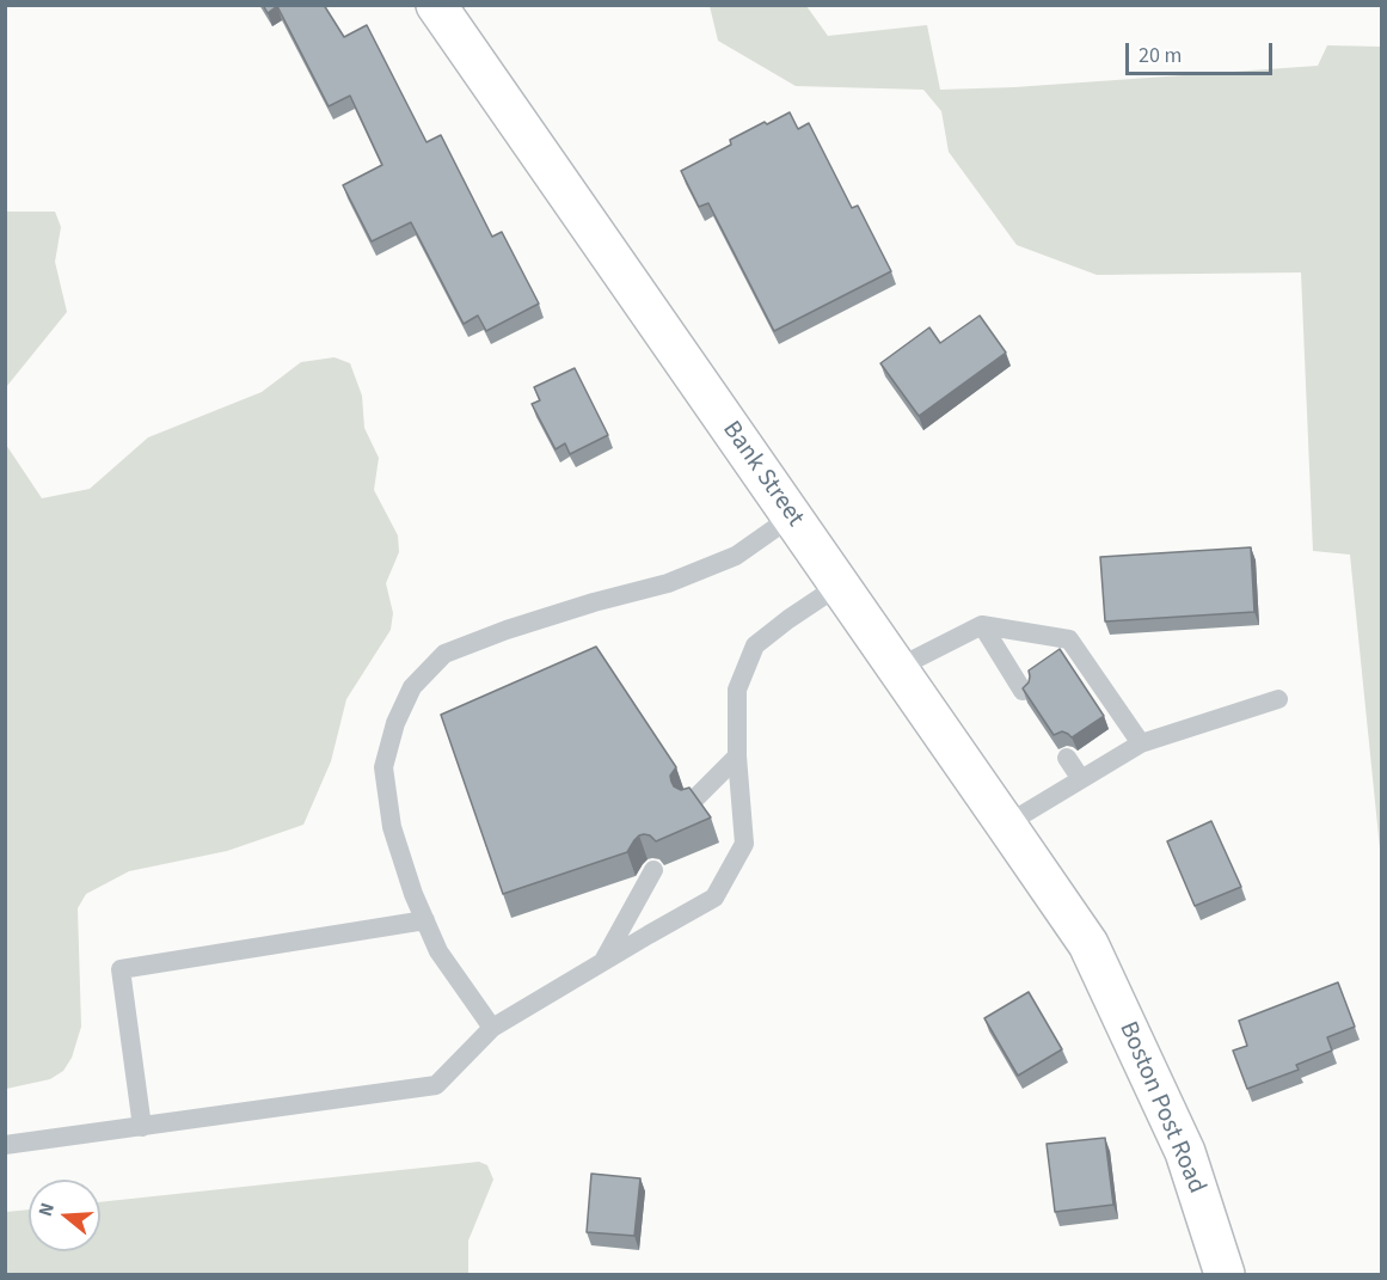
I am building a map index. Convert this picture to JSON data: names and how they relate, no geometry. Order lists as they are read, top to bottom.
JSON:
{
  "streets": {
    "main road": ["Bank Street", "Boston Post Road"]
  },
  "crossings": [
    ["Bank Street", "Boston Post Road"]
  ],
  "scale_bar": "20 m",
  "north": "left"
}
